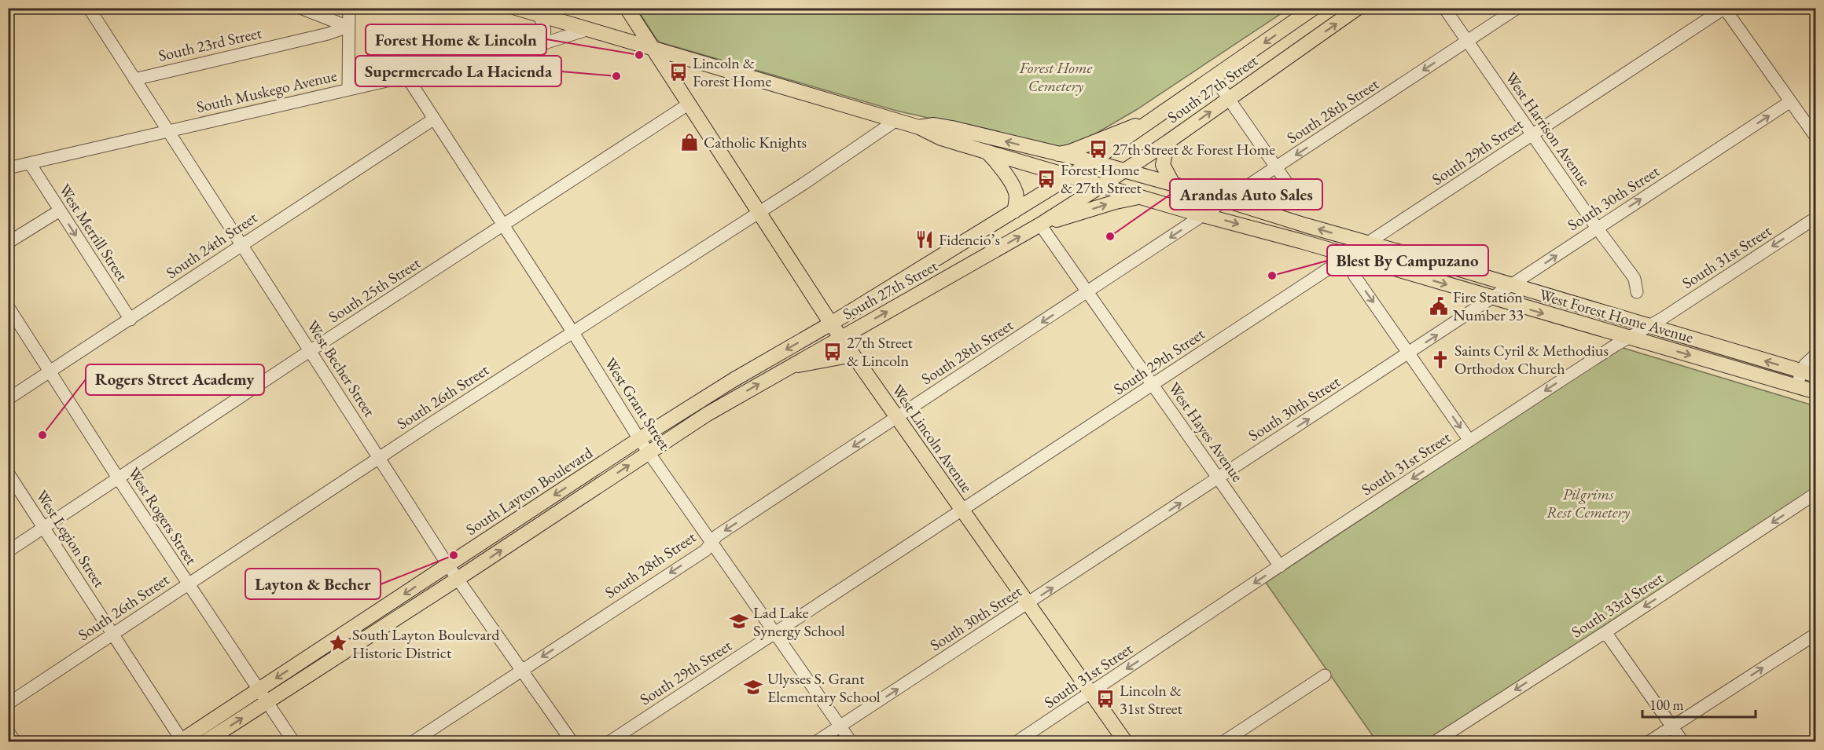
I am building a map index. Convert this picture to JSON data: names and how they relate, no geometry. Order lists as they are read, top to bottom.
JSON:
{
  "streets": {
    "main road": [
      "South 27th Street",
      "West Forest Home Avenue",
      "West Lincoln Avenue",
      "South Layton Boulevard"
    ],
    "street": [
      "South 23rd Street",
      "South Muskego Avenue",
      "South 28th Street",
      "West Harrison Avenue",
      "South 29th Street",
      "South 30th Street",
      "West Merrill Street",
      "South 24th Street",
      "South 31st Street",
      "South 25th Street",
      "West Becher Street",
      "South 26th Street",
      "West Grant Street",
      "West Hayes Avenue",
      "West Rogers Street",
      "West Legion Street",
      "South 33rd Street"
    ]
  },
  "crossings": [
    ["South 23rd Street", "West Becher Street"],
    ["South 27th Street", "West Forest Home Avenue"],
    ["South 27th Street", "West Hayes Avenue"],
    ["South 27th Street", "West Lincoln Avenue"],
    ["South 27th Street", "South Layton Boulevard"],
    ["South Muskego Avenue", "West Merrill Street"],
    ["South Muskego Avenue", "West Forest Home Avenue"],
    ["South Muskego Avenue", "West Becher Street"],
    ["South Muskego Avenue", "West Grant Street"],
    ["South 28th Street", "West Harrison Avenue"],
    ["South 28th Street", "West Forest Home Avenue"],
    ["South 28th Street", "West Becher Street"],
    ["South 28th Street", "West Grant Street"],
    ["South 28th Street", "West Hayes Avenue"],
    ["South 28th Street", "West Lincoln Avenue"],
    ["West Harrison Avenue", "South 29th Street"],
    ["West Harrison Avenue", "South 30th Street"],
    ["South 29th Street", "West Forest Home Avenue"],
    ["South 29th Street", "West Grant Street"],
    ["South 29th Street", "West Hayes Avenue"],
    ["South 29th Street", "West Lincoln Avenue"],
    ["South 30th Street", "West Forest Home Avenue"],
    ["South 30th Street", "West Grant Street"],
    ["South 30th Street", "West Hayes Avenue"],
    ["South 30th Street", "West Lincoln Avenue"],
    ["West Merrill Street", "South 24th Street"],
    ["South 24th Street", "West Becher Street"],
    ["South 24th Street", "West Grant Street"],
    ["South 24th Street", "West Rogers Street"],
    ["South 31st Street", "West Forest Home Avenue"],
    ["South 31st Street", "West Hayes Avenue"],
    ["South 31st Street", "West Lincoln Avenue"],
    ["South 25th Street", "West Becher Street"],
    ["South 25th Street", "West Grant Street"],
    ["South 25th Street", "West Lincoln Avenue"],
    ["South 25th Street", "West Rogers Street"],
    ["South 25th Street", "West Legion Street"],
    ["West Forest Home Avenue", "South 26th Street"],
    ["West Forest Home Avenue", "West Lincoln Avenue"],
    ["West Becher Street", "South 26th Street"],
    ["West Becher Street", "South Layton Boulevard"],
    ["South 26th Street", "West Grant Street"],
    ["South 26th Street", "West Lincoln Avenue"],
    ["South 26th Street", "West Rogers Street"],
    ["South 26th Street", "West Legion Street"],
    ["West Grant Street", "South Layton Boulevard"],
    ["West Lincoln Avenue", "South Layton Boulevard"],
    ["South Layton Boulevard", "West Rogers Street"],
    ["South Layton Boulevard", "West Legion Street"]
  ],
  "one_way": [
    "South 28th Street",
    "South 30th Street",
    "West Merrill Street",
    "South 31st Street",
    "South 33rd Street"
  ],
  "parks": ["Forest Home Cemetery", "Pilgrims Rest Cemetery"],
  "places": {
    "other": [
      "Forest Home & Lincoln",
      "Supermercado La Hacienda",
      "Arandas Auto Sales",
      "Blest By Campuzano",
      "Rogers Street Academy",
      "Layton & Becher"
    ],
    "bus stop": [
      "Lincoln & Forest Home",
      "27th Street & Forest Home",
      "Forest Home & 27th Street",
      "27th Street & Lincoln",
      "Lincoln & 31st Street"
    ],
    "shop": ["Catholic Knights"],
    "restaurant": ["Fidencio’s"],
    "public building": ["Fire Station Number 33"],
    "church": ["Saints Cyril & Methodius Orthodox Church"],
    "school or university": ["Lad Lake Synergy School", "Ulysses S. Grant Elementary School"],
    "place": ["South Layton Boulevard Historic District"]
  },
  "scale_bar": "100 m"
}
